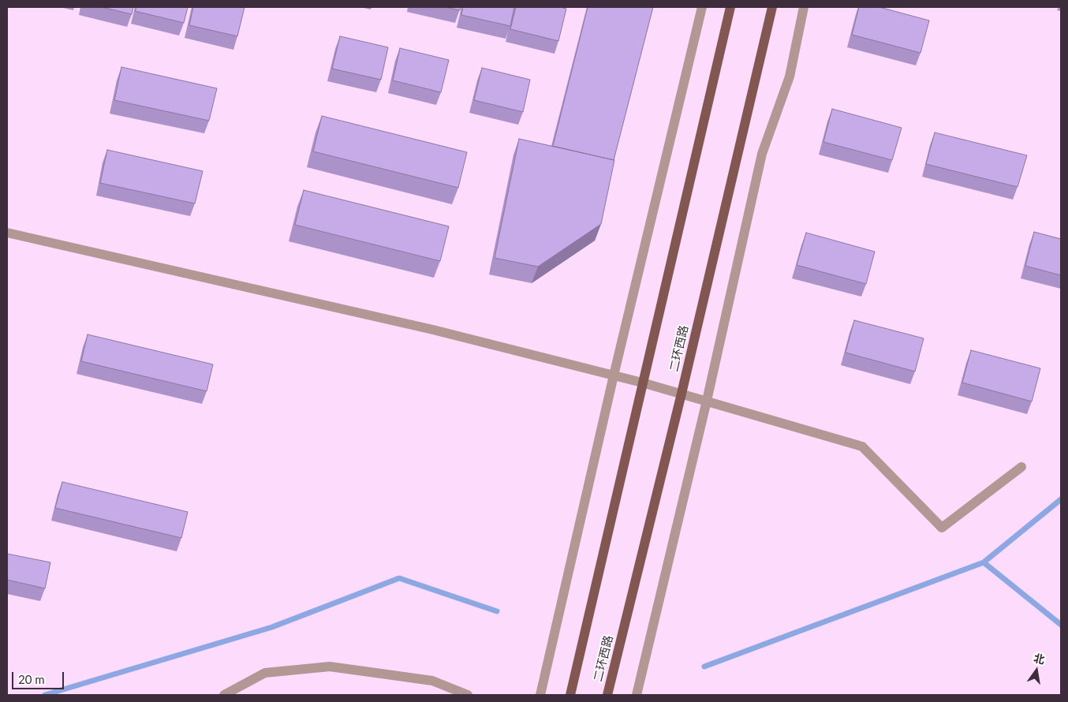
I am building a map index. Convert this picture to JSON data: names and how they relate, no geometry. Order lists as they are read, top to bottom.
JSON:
{
  "streets": {
    "main road": ["二环西路"]
  },
  "scale_bar": "20 m",
  "north": "top"
}
